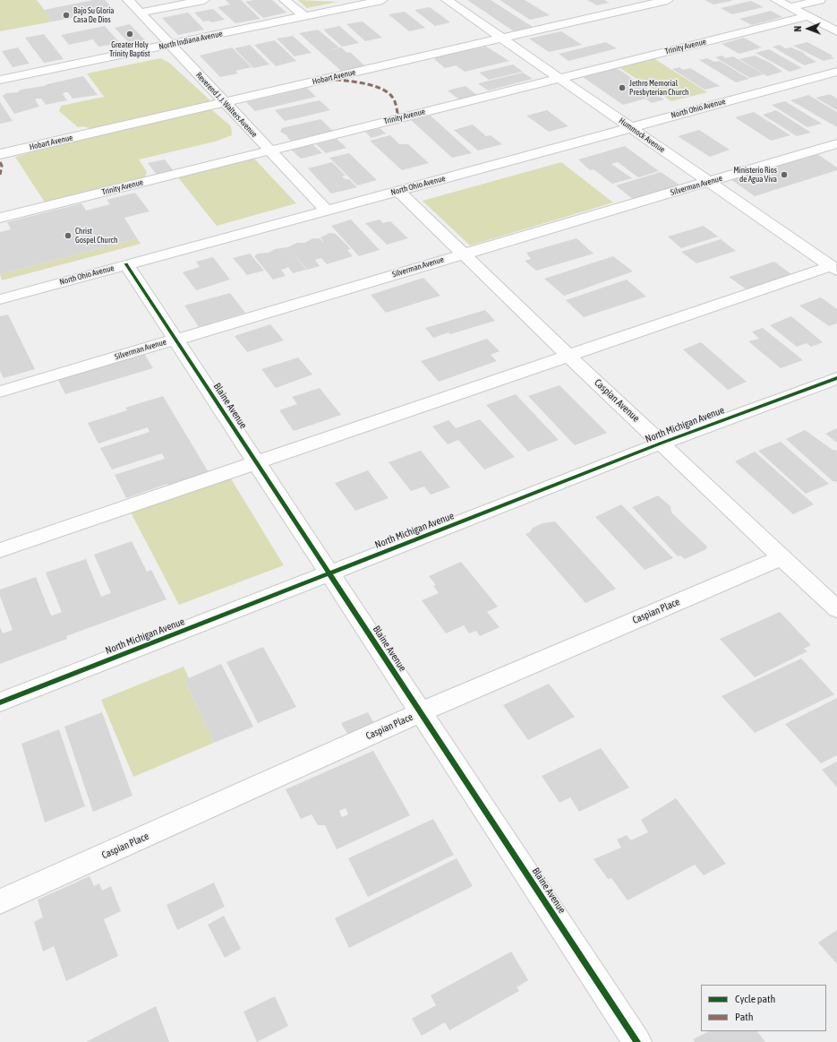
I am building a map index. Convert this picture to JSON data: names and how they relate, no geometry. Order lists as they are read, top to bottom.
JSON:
{
  "streets": {
    "street": [
      "North Indiana Avenue",
      "Trinity Avenue",
      "Hobart Avenue",
      "Reverend J. J. Walters Avenue",
      "North Ohio Avenue",
      "Hummock Avenue",
      "Silverman Avenue",
      "Caspian Avenue",
      "Blaine Avenue",
      "North Michigan Avenue",
      "Caspian Place"
    ]
  },
  "crossings": [
    ["North Indiana Avenue", "Reverend J. J. Walters Avenue"],
    ["Trinity Avenue", "Reverend J. J. Walters Avenue"],
    ["Trinity Avenue", "Hummock Avenue"],
    ["Hobart Avenue", "Reverend J. J. Walters Avenue"],
    ["Hobart Avenue", "Hummock Avenue"],
    ["Reverend J. J. Walters Avenue", "North Ohio Avenue"],
    ["North Ohio Avenue", "Hummock Avenue"],
    ["North Ohio Avenue", "Caspian Avenue"],
    ["North Ohio Avenue", "Blaine Avenue"],
    ["Hummock Avenue", "Silverman Avenue"],
    ["Silverman Avenue", "Caspian Avenue"],
    ["Silverman Avenue", "Blaine Avenue"],
    ["Caspian Avenue", "North Michigan Avenue"],
    ["Caspian Avenue", "Caspian Place"],
    ["Blaine Avenue", "North Michigan Avenue"],
    ["Blaine Avenue", "Caspian Place"]
  ],
  "places": [
    "Bajo Su Gloria Casa De Dios",
    "Greater Holy Trinity Baptist",
    "Jethro Memorial Presbyterian Church",
    "Ministerio Rios de Agua Viva",
    "Christ Gospel Church"
  ],
  "legend": ["Cycle path", "Path"],
  "north": "left"
}
